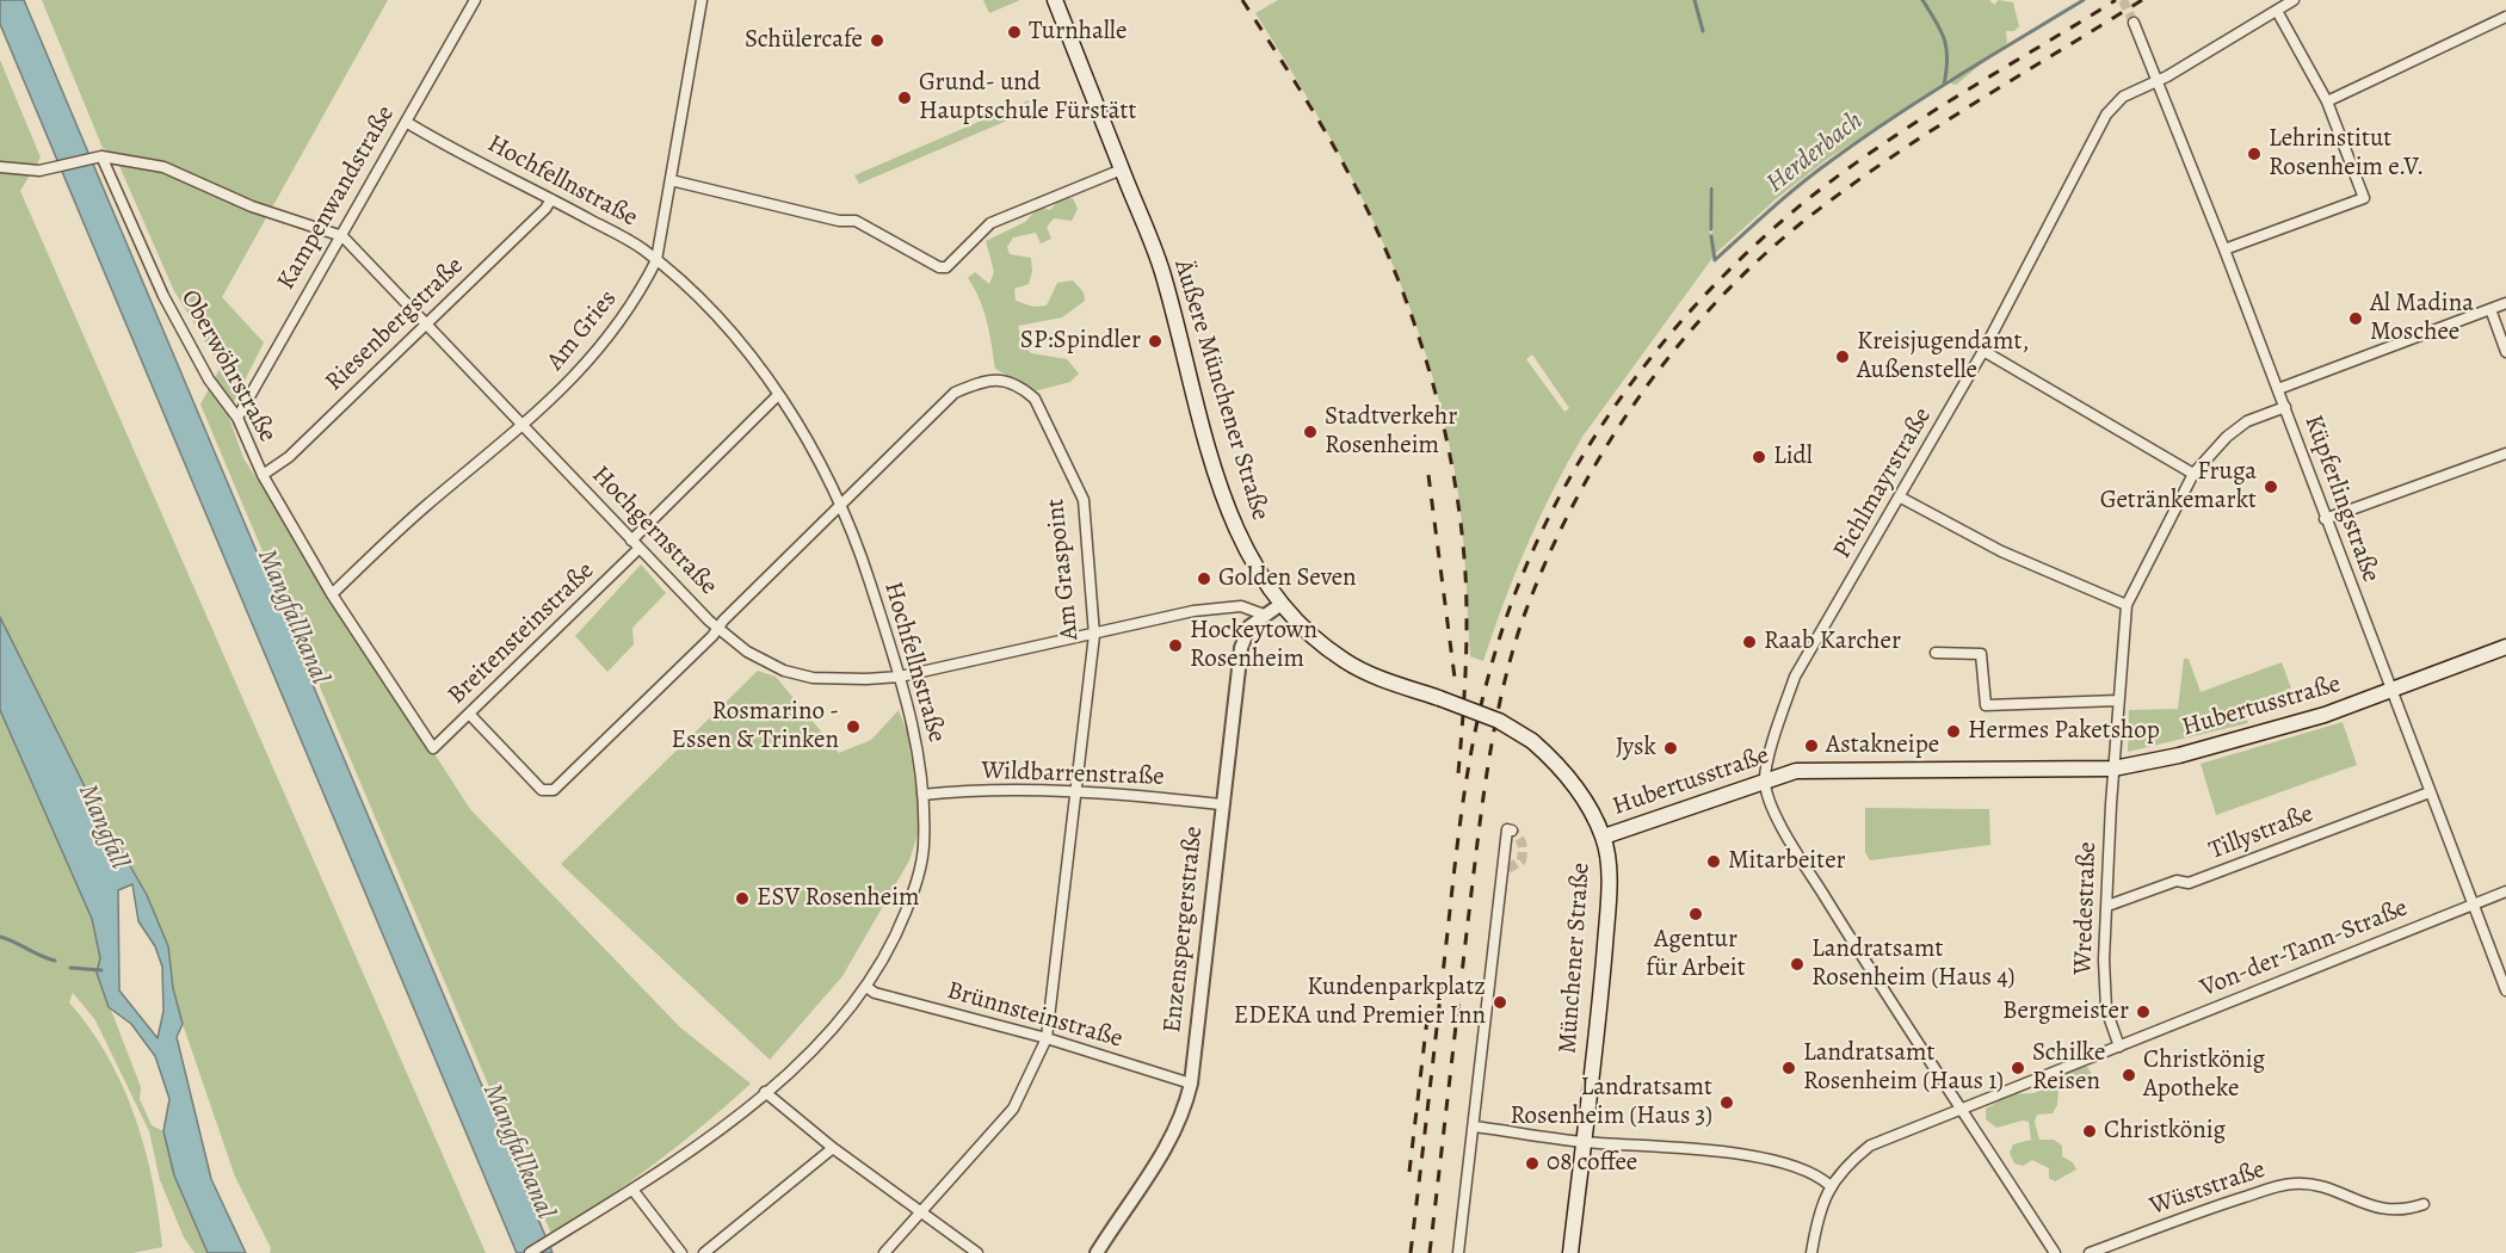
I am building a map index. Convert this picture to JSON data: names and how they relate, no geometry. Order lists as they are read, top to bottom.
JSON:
{
  "streets": {
    "main road": ["Äußere Münchener Straße", "Hubertusstraße", "Münchener Straße"],
    "street": [
      "Hochfellnstraße",
      "Kampenwandstraße",
      "Riesenbergstraße",
      "Am Gries",
      "Oberwöhrstraße",
      "Pichlmayrstraße",
      "Küpferlingstraße",
      "Hochgernstraße",
      "Am Graspoint",
      "Breitensteinstraße",
      "Wildbarrenstraße",
      "Tillystraße",
      "Wredestraße",
      "Enzenspergerstraße",
      "Von-der-Tann-Straße",
      "Brünnsteinstraße",
      "Wüststraße"
    ]
  },
  "crossings": [
    ["Hochfellnstraße", "Kampenwandstraße"],
    ["Hochfellnstraße", "Riesenbergstraße"],
    ["Hochfellnstraße", "Am Gries"],
    ["Hochfellnstraße", "Hochgernstraße"],
    ["Hochfellnstraße", "Am Graspoint"],
    ["Hochfellnstraße", "Breitensteinstraße"],
    ["Hochfellnstraße", "Wildbarrenstraße"],
    ["Hochfellnstraße", "Brünnsteinstraße"],
    ["Kampenwandstraße", "Oberwöhrstraße"],
    ["Kampenwandstraße", "Hochgernstraße"],
    ["Riesenbergstraße", "Oberwöhrstraße"],
    ["Riesenbergstraße", "Hochgernstraße"],
    ["Am Gries", "Oberwöhrstraße"],
    ["Am Gries", "Hochgernstraße"],
    ["Oberwöhrstraße", "Hochgernstraße"],
    ["Oberwöhrstraße", "Breitensteinstraße"],
    ["Äußere Münchener Straße", "Hubertusstraße"],
    ["Äußere Münchener Straße", "Enzenspergerstraße"],
    ["Äußere Münchener Straße", "Münchener Straße"],
    ["Pichlmayrstraße", "Küpferlingstraße"],
    ["Pichlmayrstraße", "Hubertusstraße"],
    ["Küpferlingstraße", "Hubertusstraße"],
    ["Küpferlingstraße", "Tillystraße"],
    ["Küpferlingstraße", "Von-der-Tann-Straße"],
    ["Hochgernstraße", "Am Graspoint"],
    ["Hochgernstraße", "Breitensteinstraße"],
    ["Hochgernstraße", "Enzenspergerstraße"],
    ["Am Graspoint", "Breitensteinstraße"],
    ["Am Graspoint", "Wildbarrenstraße"],
    ["Am Graspoint", "Brünnsteinstraße"],
    ["Hubertusstraße", "Wredestraße"],
    ["Hubertusstraße", "Münchener Straße"],
    ["Wildbarrenstraße", "Enzenspergerstraße"],
    ["Tillystraße", "Wredestraße"],
    ["Wredestraße", "Von-der-Tann-Straße"],
    ["Enzenspergerstraße", "Brünnsteinstraße"]
  ],
  "water": ["Herderbach", "Mangfallkanal", "Mangfall"],
  "places": [
    "Turnhalle",
    "Schülercafe",
    "Grund- und Hauptschule Fürstätt",
    "Lehrinstitut Rosenheim e.V.",
    "Al Madina Moschee",
    "SP:Spindler",
    "Kreisjugendamt, Außenstelle",
    "Stadtverkehr Rosenheim",
    "Lidl",
    "Fruga Getränkemarkt",
    "Golden Seven",
    "Raab Karcher",
    "Hockeytown Rosenheim",
    "Rosmarino - Essen & Trinken",
    "Hermes Paketshop",
    "Astakneipe",
    "Jysk",
    "Mitarbeiter",
    "ESV Rosenheim",
    "Agentur für Arbeit",
    "Landratsamt Rosenheim (Haus 4)",
    "Kundenparkplatz EDEKA und Premier Inn",
    "Bergmeister",
    "Landratsamt Rosenheim (Haus 1)",
    "Schilke Reisen",
    "Christkönig Apotheke",
    "Landratsamt Rosenheim (Haus 3)",
    "Christkönig",
    "08 coffee"
  ]
}
